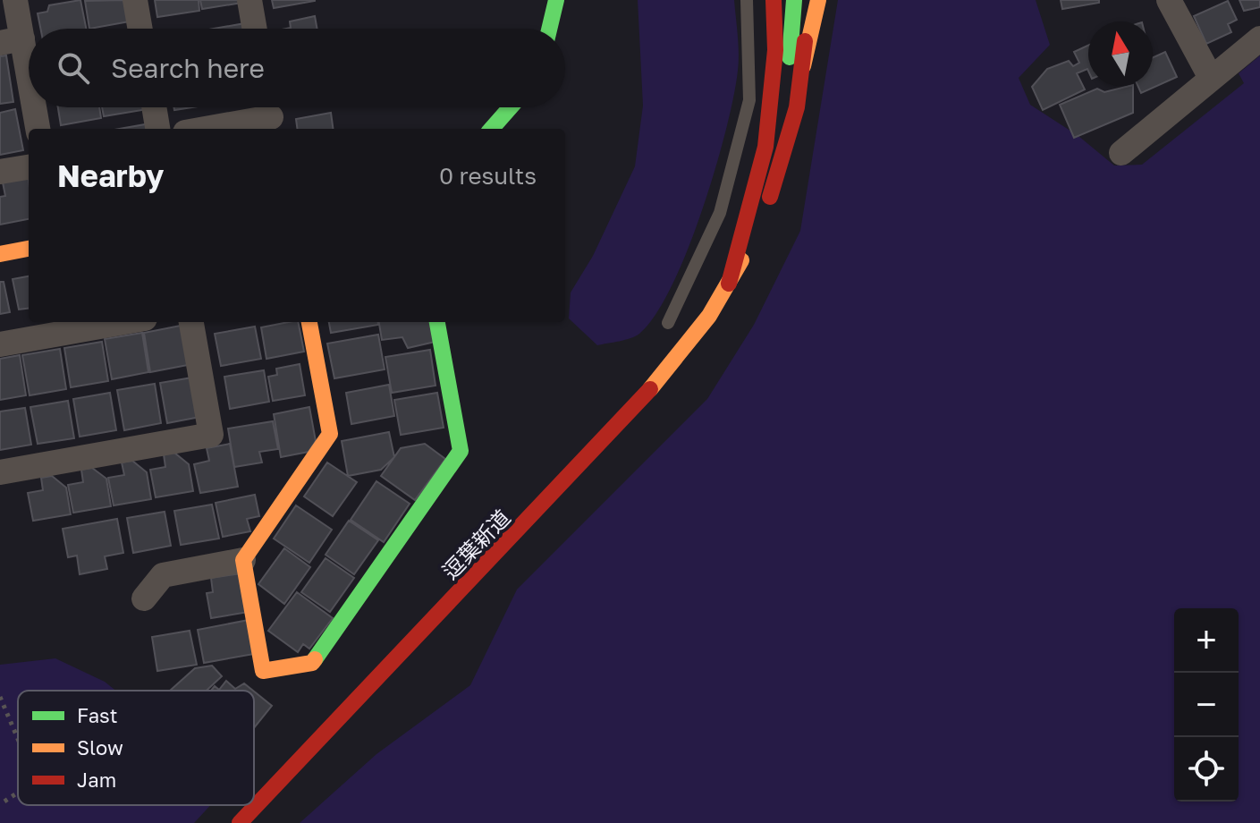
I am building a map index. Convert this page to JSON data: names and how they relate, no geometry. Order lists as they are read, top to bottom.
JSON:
{
  "streets": {
    "main road": ["逗葉新道"]
  },
  "legend": ["Fast", "Slow", "Jam"],
  "north": "top",
  "page": {
    "search": "Search here",
    "heading": ["Nearby", "0 results"],
    "map_buttons": ["+", "−"]
  }
}
